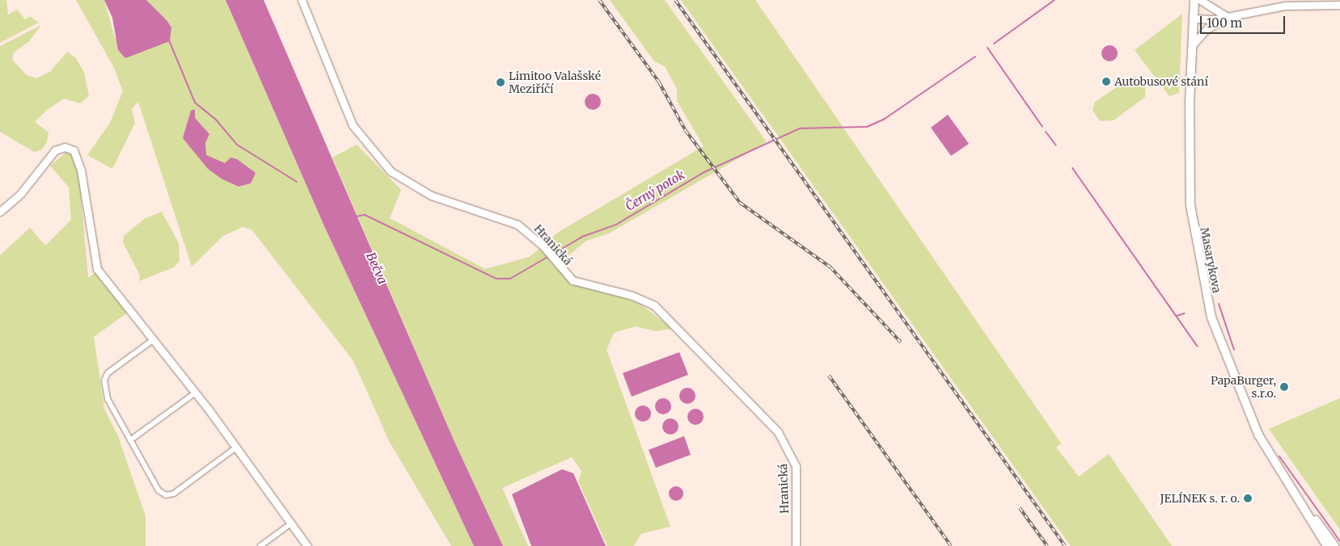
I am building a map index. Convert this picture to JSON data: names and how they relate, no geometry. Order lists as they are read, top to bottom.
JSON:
{
  "streets": {
    "main road": ["Masarykova"],
    "street": ["Hranická"]
  },
  "water": ["Černý potok", "Bečva"],
  "places": [
    "Autobusové stání",
    "Limitoo Valašské Meziříčí",
    "PapaBurger, s.r.o.",
    "JELÍNEK s. r. o."
  ],
  "scale_bar": "100 m"
}
